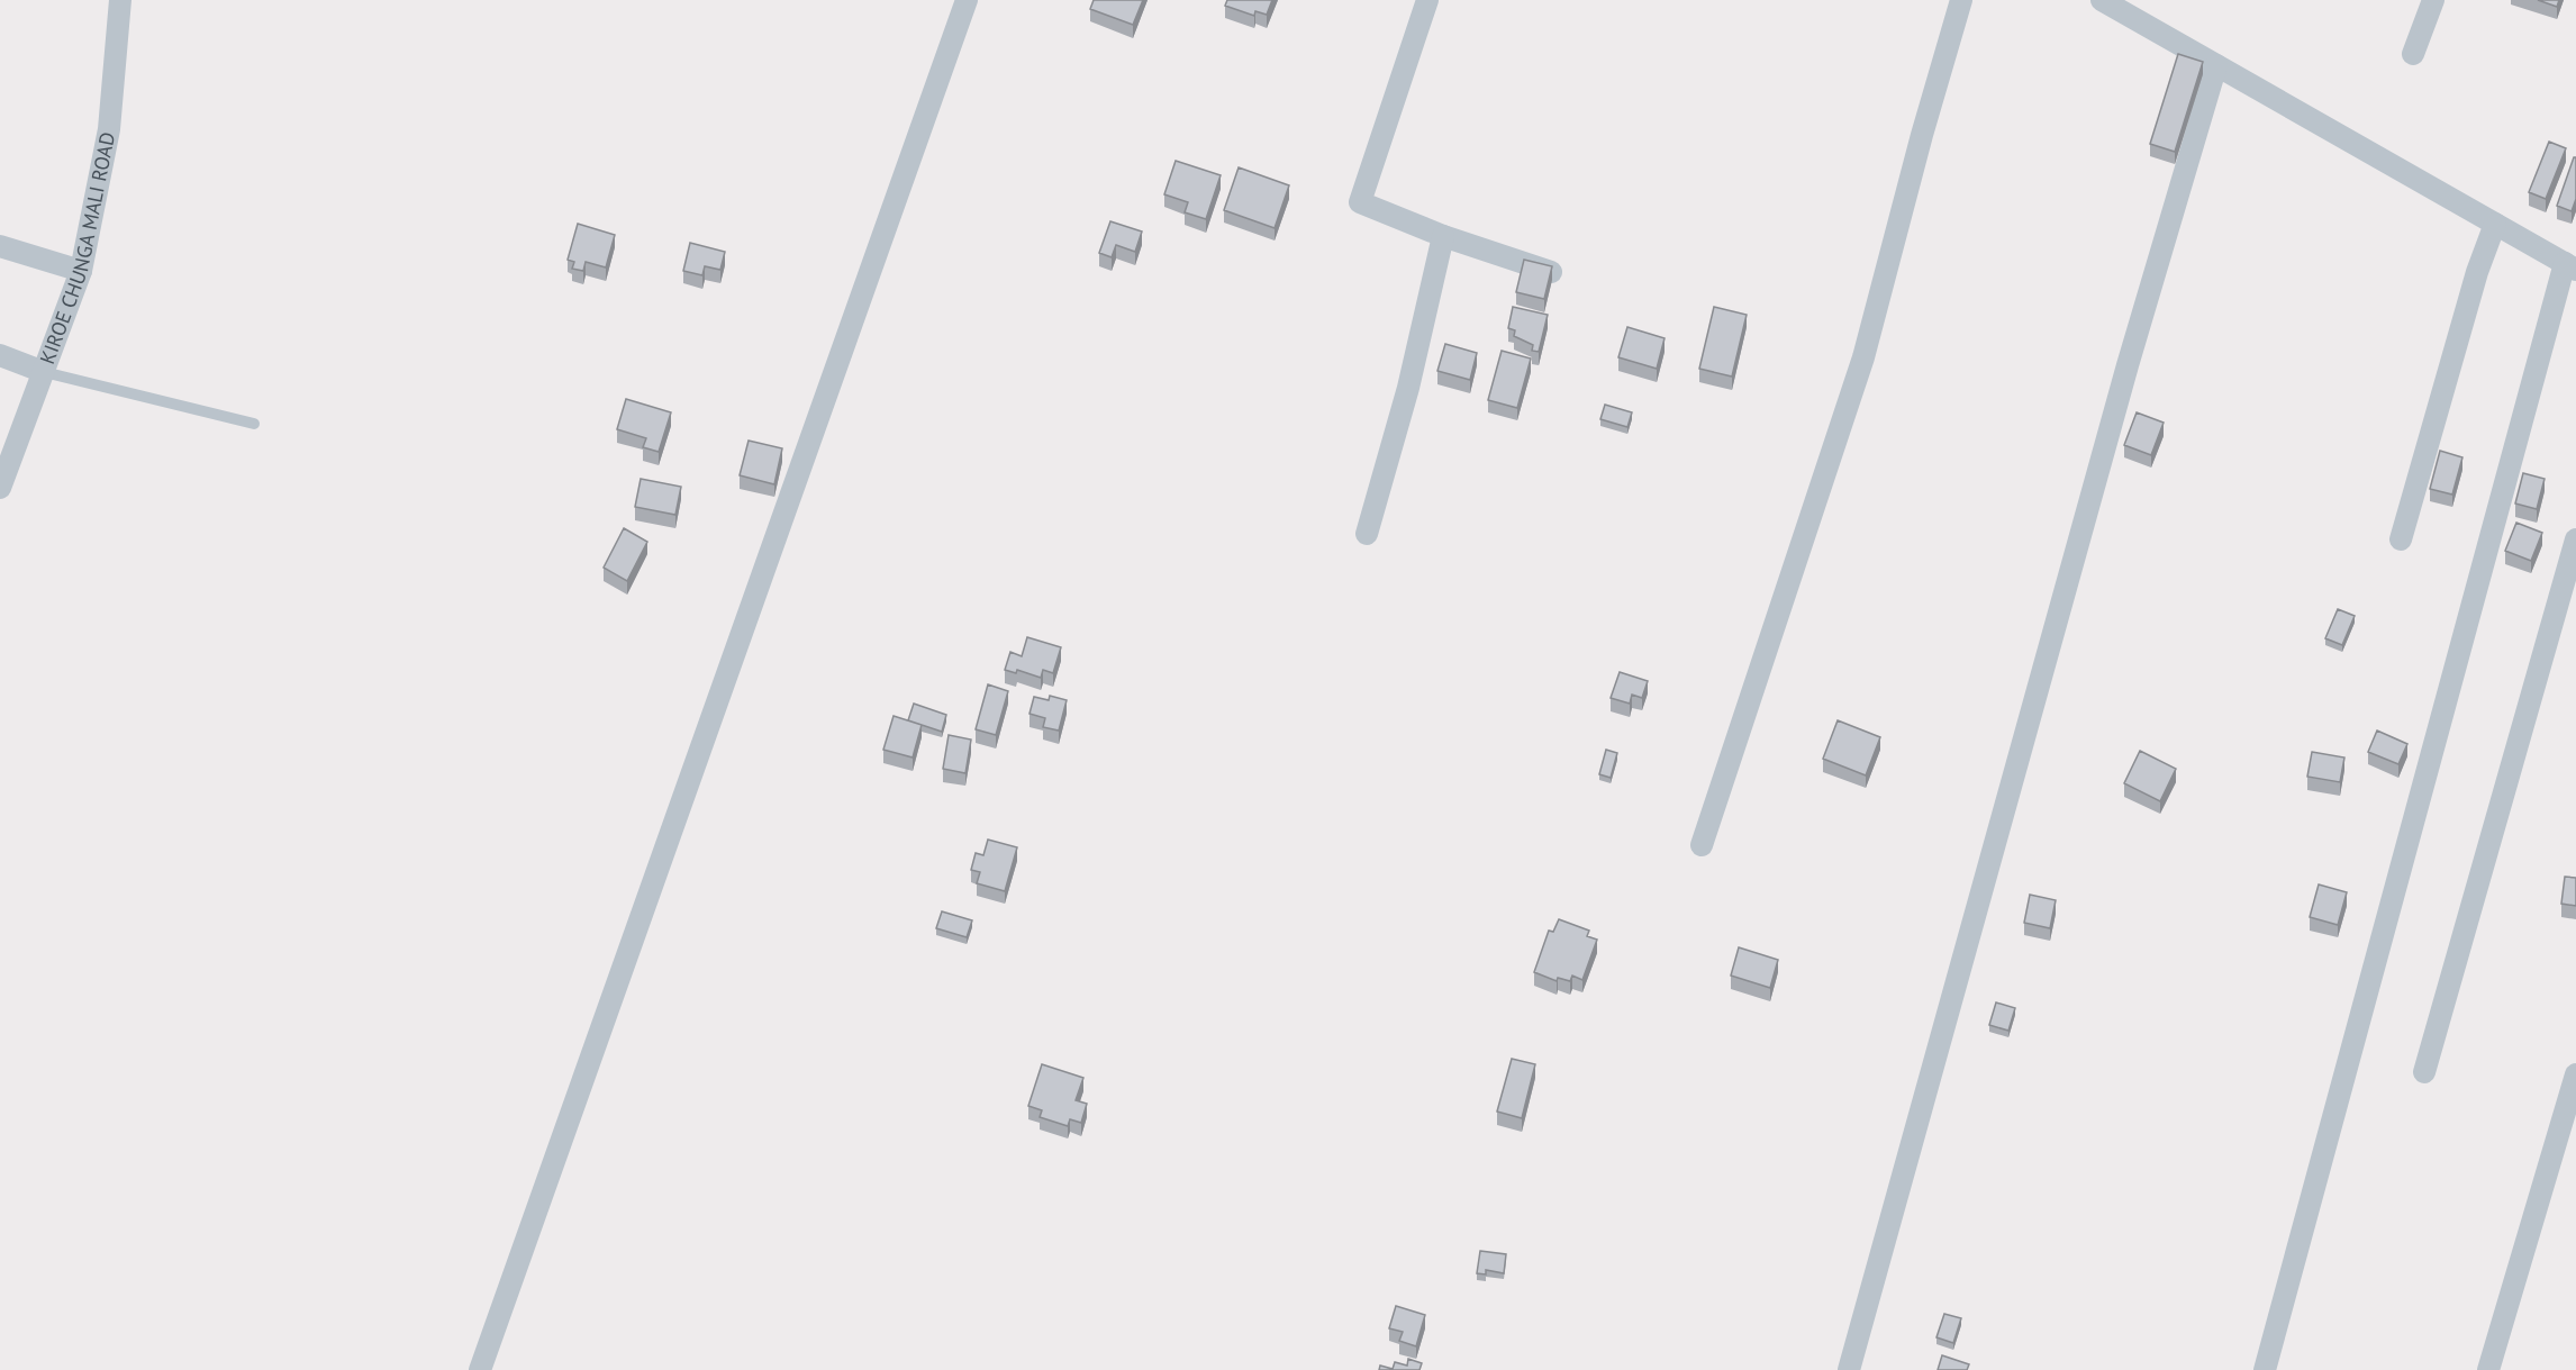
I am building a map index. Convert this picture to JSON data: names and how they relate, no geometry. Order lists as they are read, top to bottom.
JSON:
{
  "streets": {
    "street": ["KIROE CHUNGA MALI ROAD"]
  }
}
